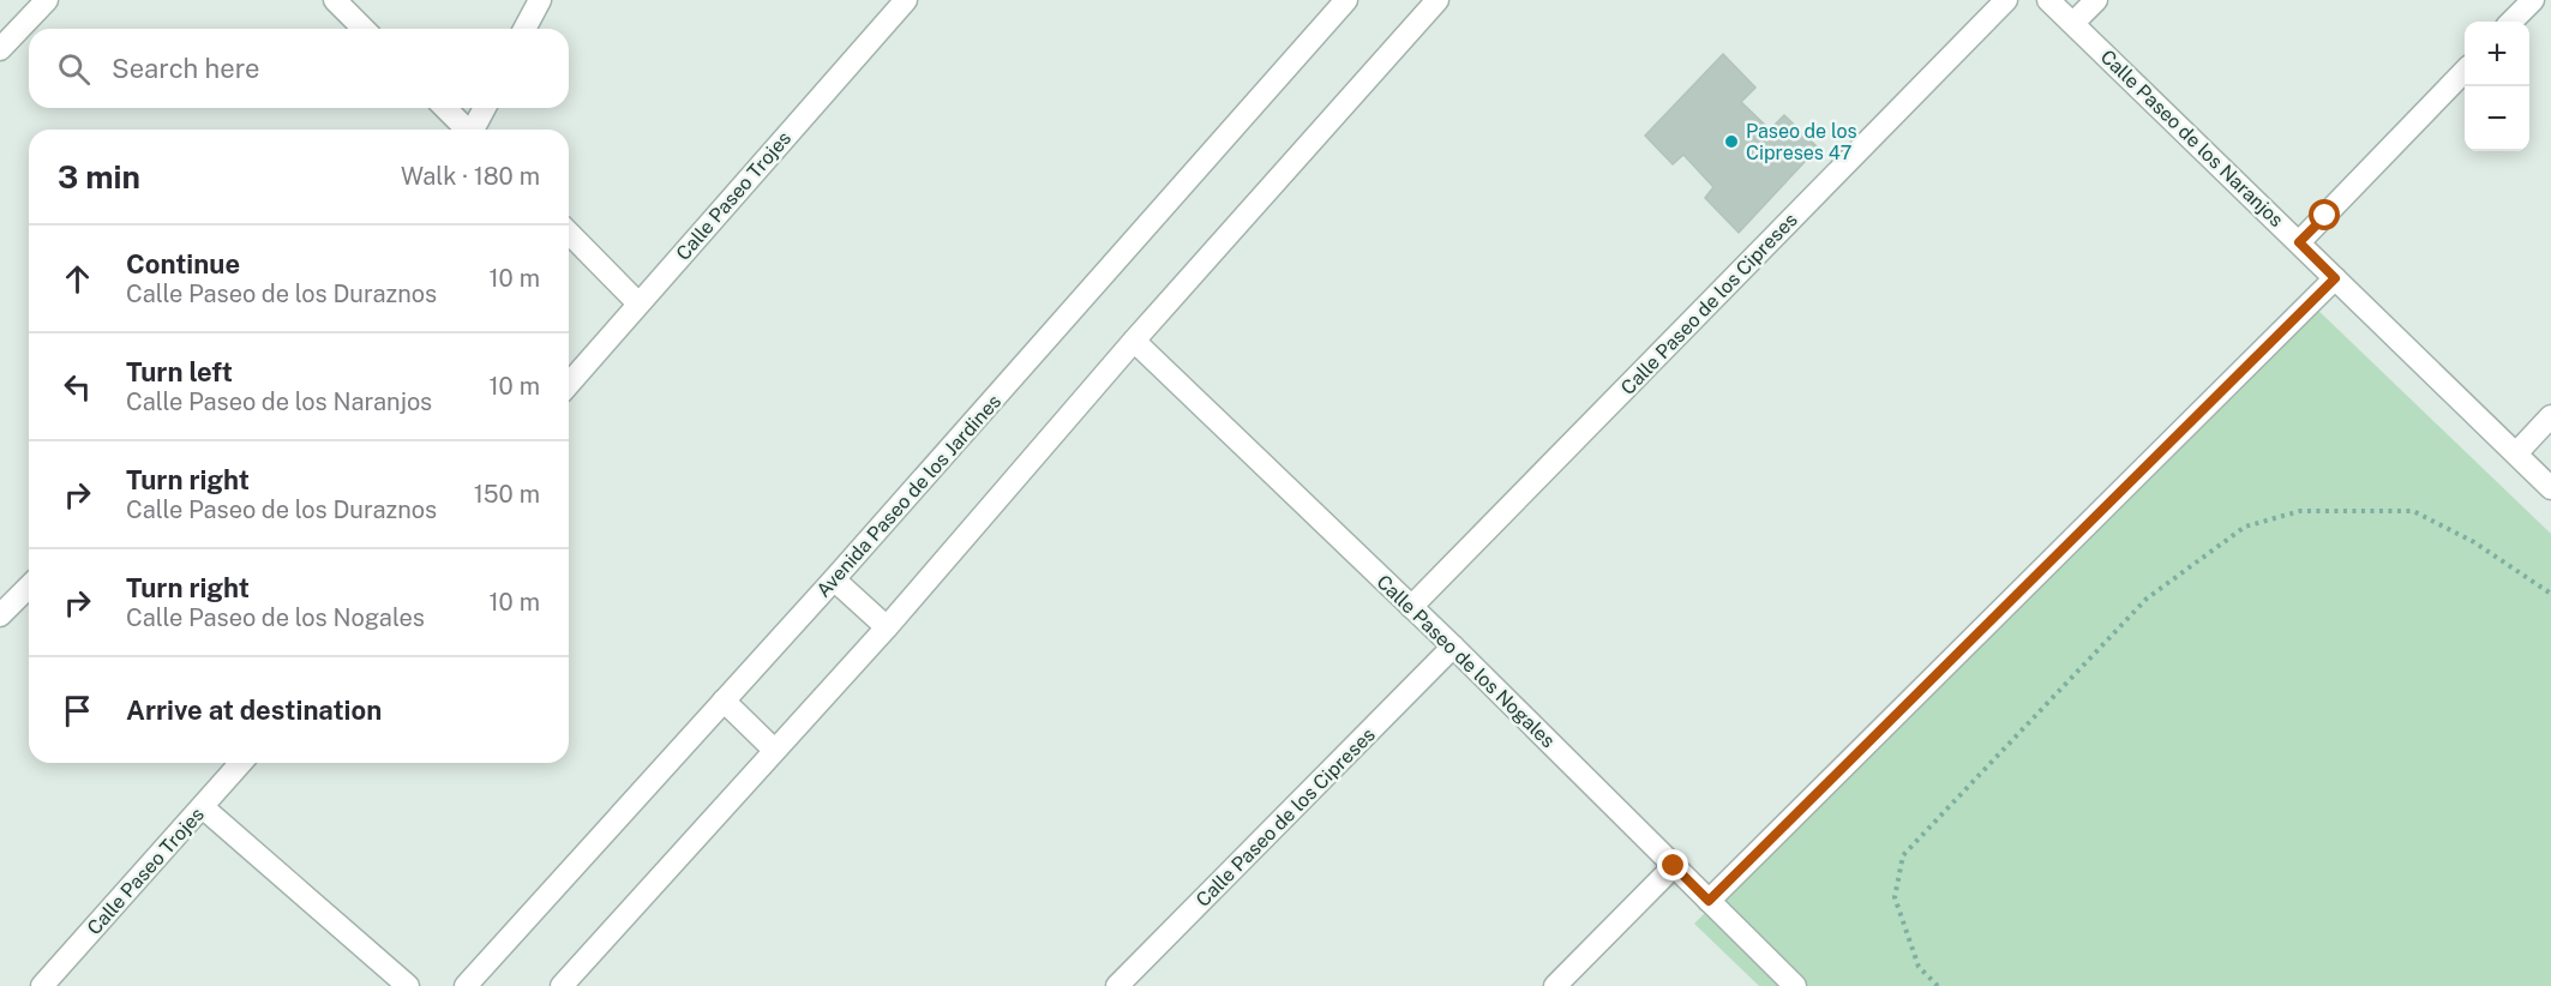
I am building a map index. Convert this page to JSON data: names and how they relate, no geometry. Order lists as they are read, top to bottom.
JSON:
{
  "streets": {
    "street": [
      "Calle Paseo de los Naranjos",
      "Calle Paseo Trojes",
      "Calle Paseo de los Cipreses",
      "Avenida Paseo de los Jardines",
      "Calle Paseo de los Nogales"
    ]
  },
  "crossings": [
    ["Calle Paseo de los Cipreses", "Calle Paseo de los Nogales"]
  ],
  "places": ["Paseo de los Cipreses 47"],
  "page": {
    "map_buttons": ["+", "−"],
    "search": "Search here",
    "heading": ["3 min", "Walk · 180 m"],
    "list": [
      ["Continue", "Calle Paseo de los Duraznos", "10 m"],
      ["Turn left", "Calle Paseo de los Naranjos", "10 m"],
      ["Turn right", "Calle Paseo de los Duraznos", "150 m"],
      ["Turn right", "Calle Paseo de los Nogales", "10 m"],
      "Arrive at destination"
    ]
  }
}
